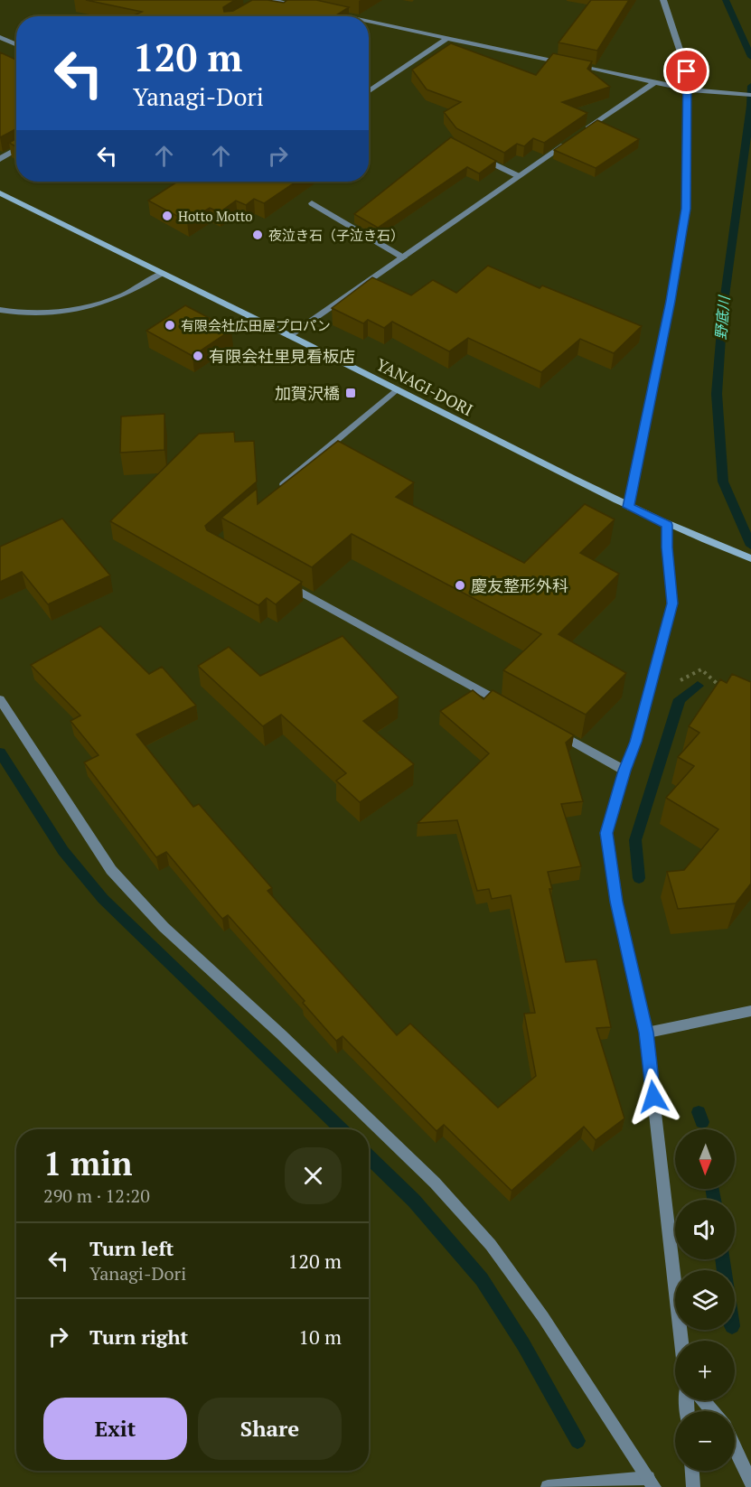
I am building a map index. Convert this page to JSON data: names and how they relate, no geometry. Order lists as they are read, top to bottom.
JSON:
{
  "streets": {
    "street": ["YANAGI-DORI"]
  },
  "water": ["野底川"],
  "places": {
    "other": [
      "Hotto Motto",
      "夜泣き石（子泣き石）",
      "有限会社広田屋プロパン",
      "有限会社里見看板店",
      "慶友整形外科"
    ],
    "transit": ["加賀沢橋"]
  },
  "north": "bottom",
  "page": {
    "turn": ["120 m", "Yanagi-Dori"],
    "map_buttons": ["+", "−"],
    "heading": ["1 min", "290 m · 12:20"],
    "list": [
      {
        "name": "Turn left",
        "note": "Yanagi-Dori",
        "value": "120 m"
      },
      {
        "name": "Turn right",
        "value": "10 m"
      }
    ],
    "buttons": ["Exit", "Share"]
  }
}
